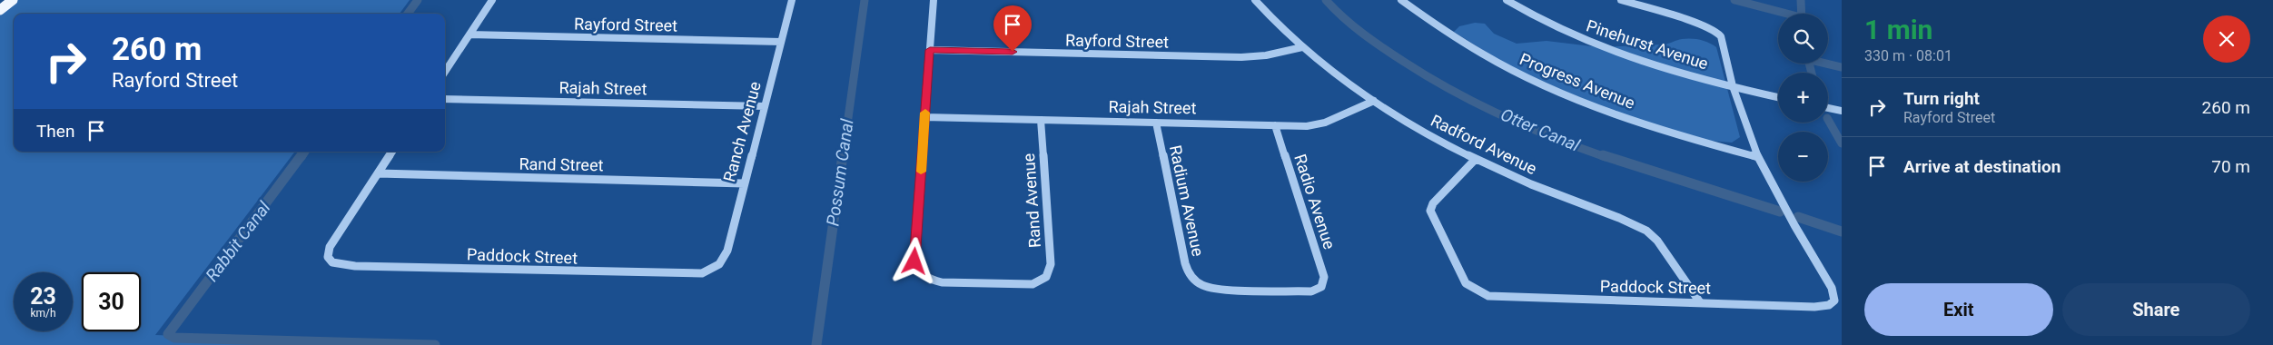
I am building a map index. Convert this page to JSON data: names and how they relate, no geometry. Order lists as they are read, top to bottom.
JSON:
{
  "streets": {
    "street": [
      "Rayford Street",
      "Pinehurst Avenue",
      "Progress Avenue",
      "Rajah Street",
      "Ranch Avenue",
      "Radford Avenue",
      "Rand Street",
      "Rand Avenue",
      "Radium Avenue",
      "Radio Avenue",
      "Paddock Street"
    ]
  },
  "crossings": [
    ["Rayford Street", "Ranch Avenue"],
    ["Rayford Street", "Radford Avenue"],
    ["Progress Avenue", "Paddock Street"],
    ["Rajah Street", "Ranch Avenue"],
    ["Rajah Street", "Radford Avenue"],
    ["Rajah Street", "Rand Avenue"],
    ["Rajah Street", "Radium Avenue"],
    ["Rajah Street", "Radio Avenue"],
    ["Ranch Avenue", "Rand Street"],
    ["Ranch Avenue", "Paddock Street"],
    ["Radford Avenue", "Paddock Street"],
    ["Rand Street", "Paddock Street"],
    ["Radium Avenue", "Radio Avenue"]
  ],
  "water": ["Otter Canal", "Possum Canal", "Rabbit Canal"],
  "page": {
    "heading": ["1 min", "330 m · 08:01"],
    "map_buttons": ["+", "−"],
    "turn": ["260 m", "Rayford Street"],
    "list": [
      {
        "name": "Turn right",
        "note": "Rayford Street",
        "value": "260 m"
      },
      {
        "name": "Arrive at destination",
        "value": "70 m"
      }
    ],
    "then": "Then",
    "speed": "23 km/h",
    "limit": "30",
    "buttons": ["Exit", "Share"]
  }
}
